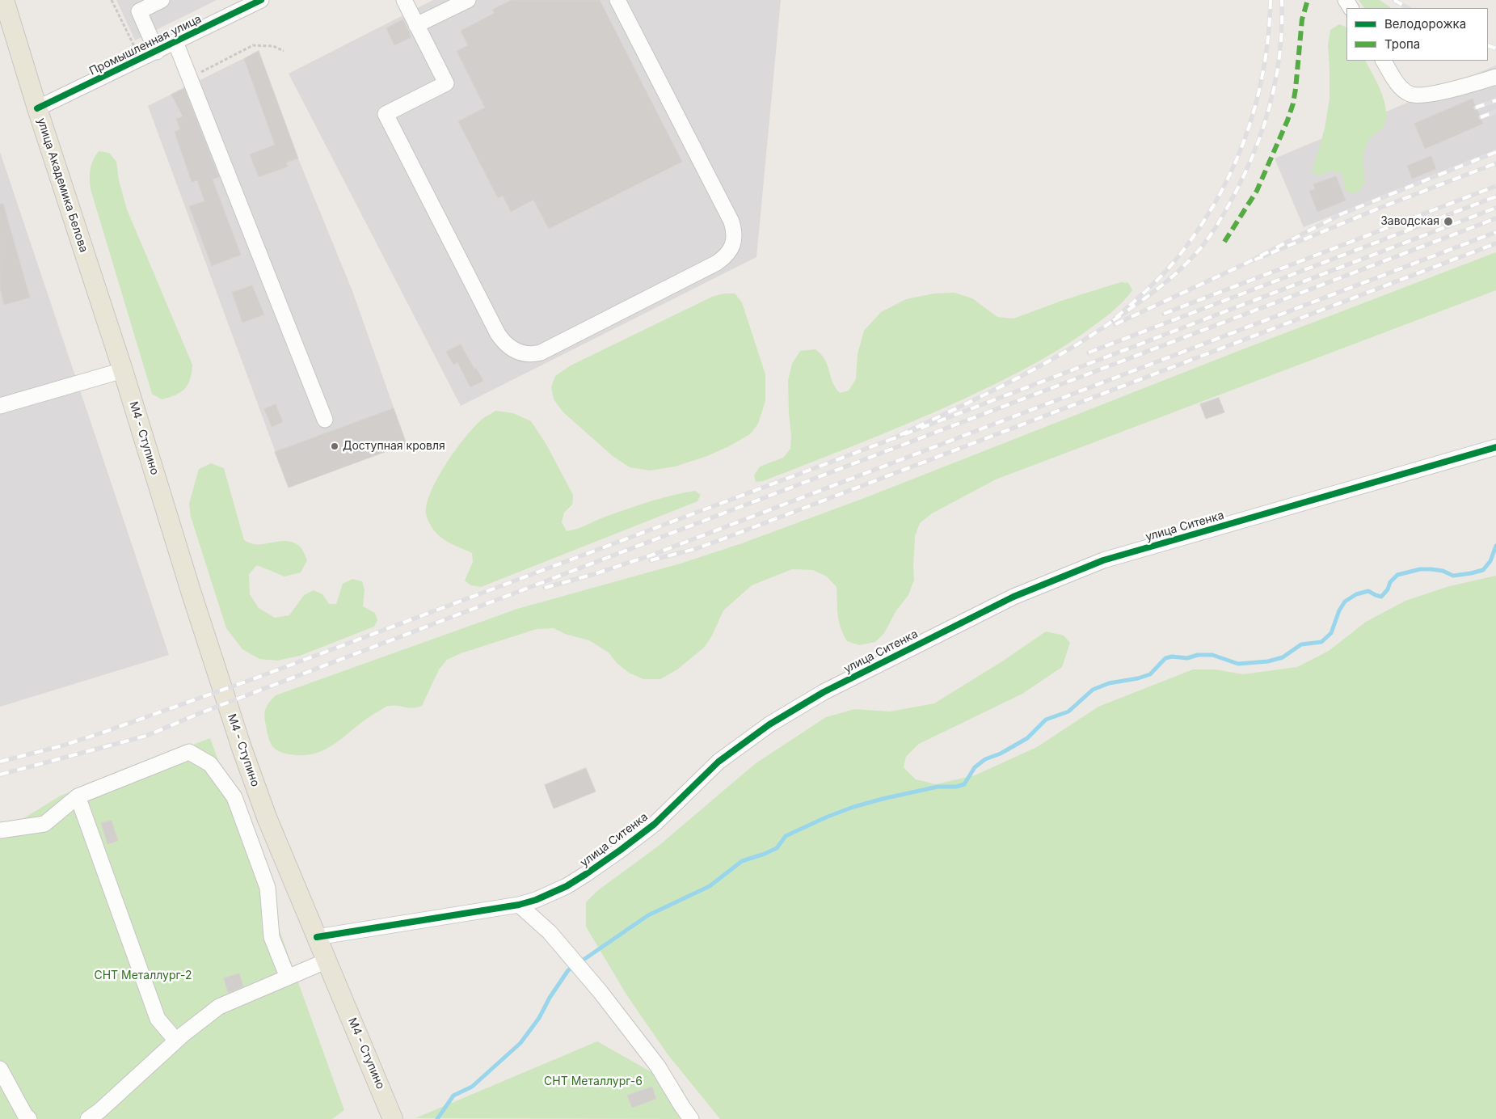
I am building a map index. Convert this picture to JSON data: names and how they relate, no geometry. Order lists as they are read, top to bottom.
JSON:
{
  "streets": {
    "main road": ["улица Академика Белова", "М4 - Ступино"],
    "street": ["Промышленная улица", "улица Ситенка"]
  },
  "crossings": [
    ["Промышленная улица", "улица Академика Белова"],
    ["улица Академика Белова", "М4 - Ступино"],
    ["М4 - Ступино", "улица Ситенка"]
  ],
  "parks": ["СНТ Металлург-2", "СНТ Металлург-6"],
  "places": ["Заводская", "Доступная кровля"],
  "legend": ["Велодорожка", "Тропа"]
}
